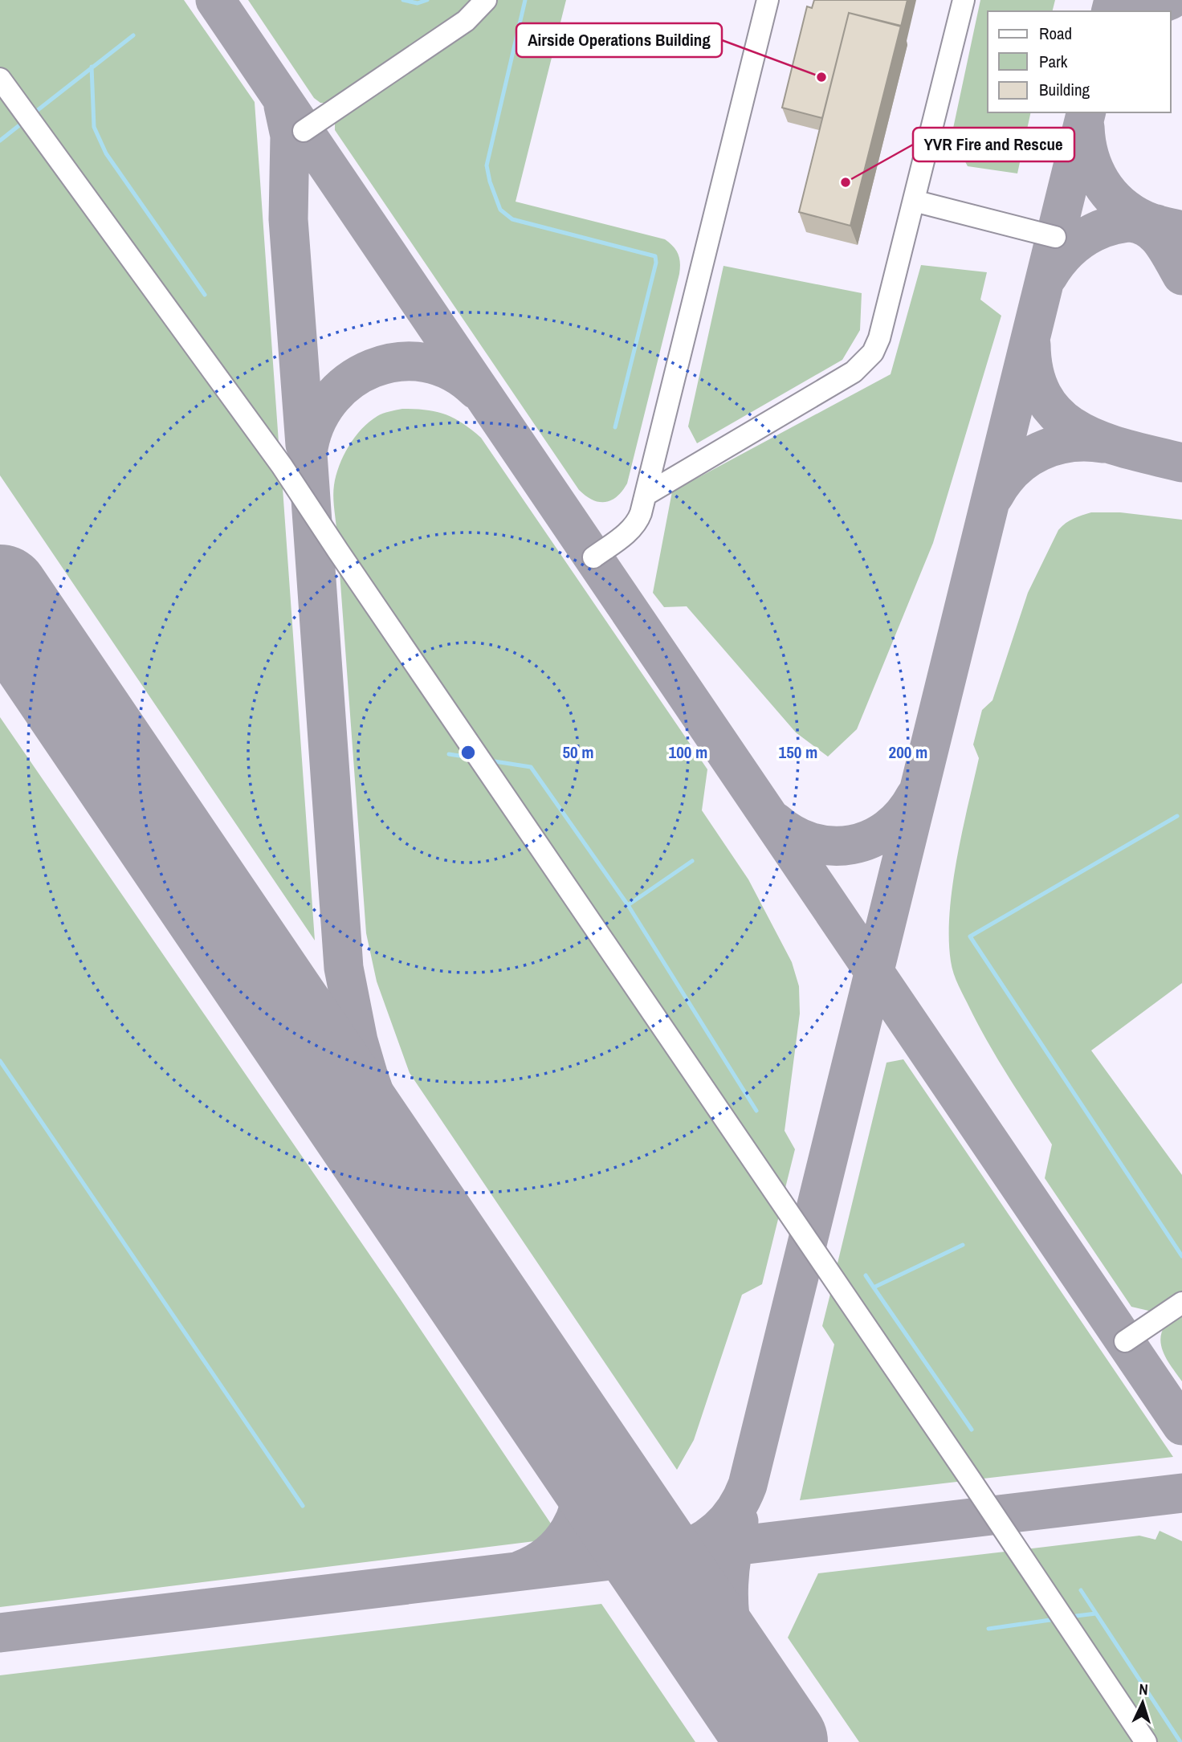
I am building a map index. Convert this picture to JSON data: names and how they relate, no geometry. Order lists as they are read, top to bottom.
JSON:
{
  "places": ["Airside Operations Building", "YVR Fire and Rescue"],
  "legend": ["Road", "Park", "Building"],
  "north": "top",
  "rings": [
    "50 m",
    "100 m",
    "150 m",
    "200 m"
  ]
}
